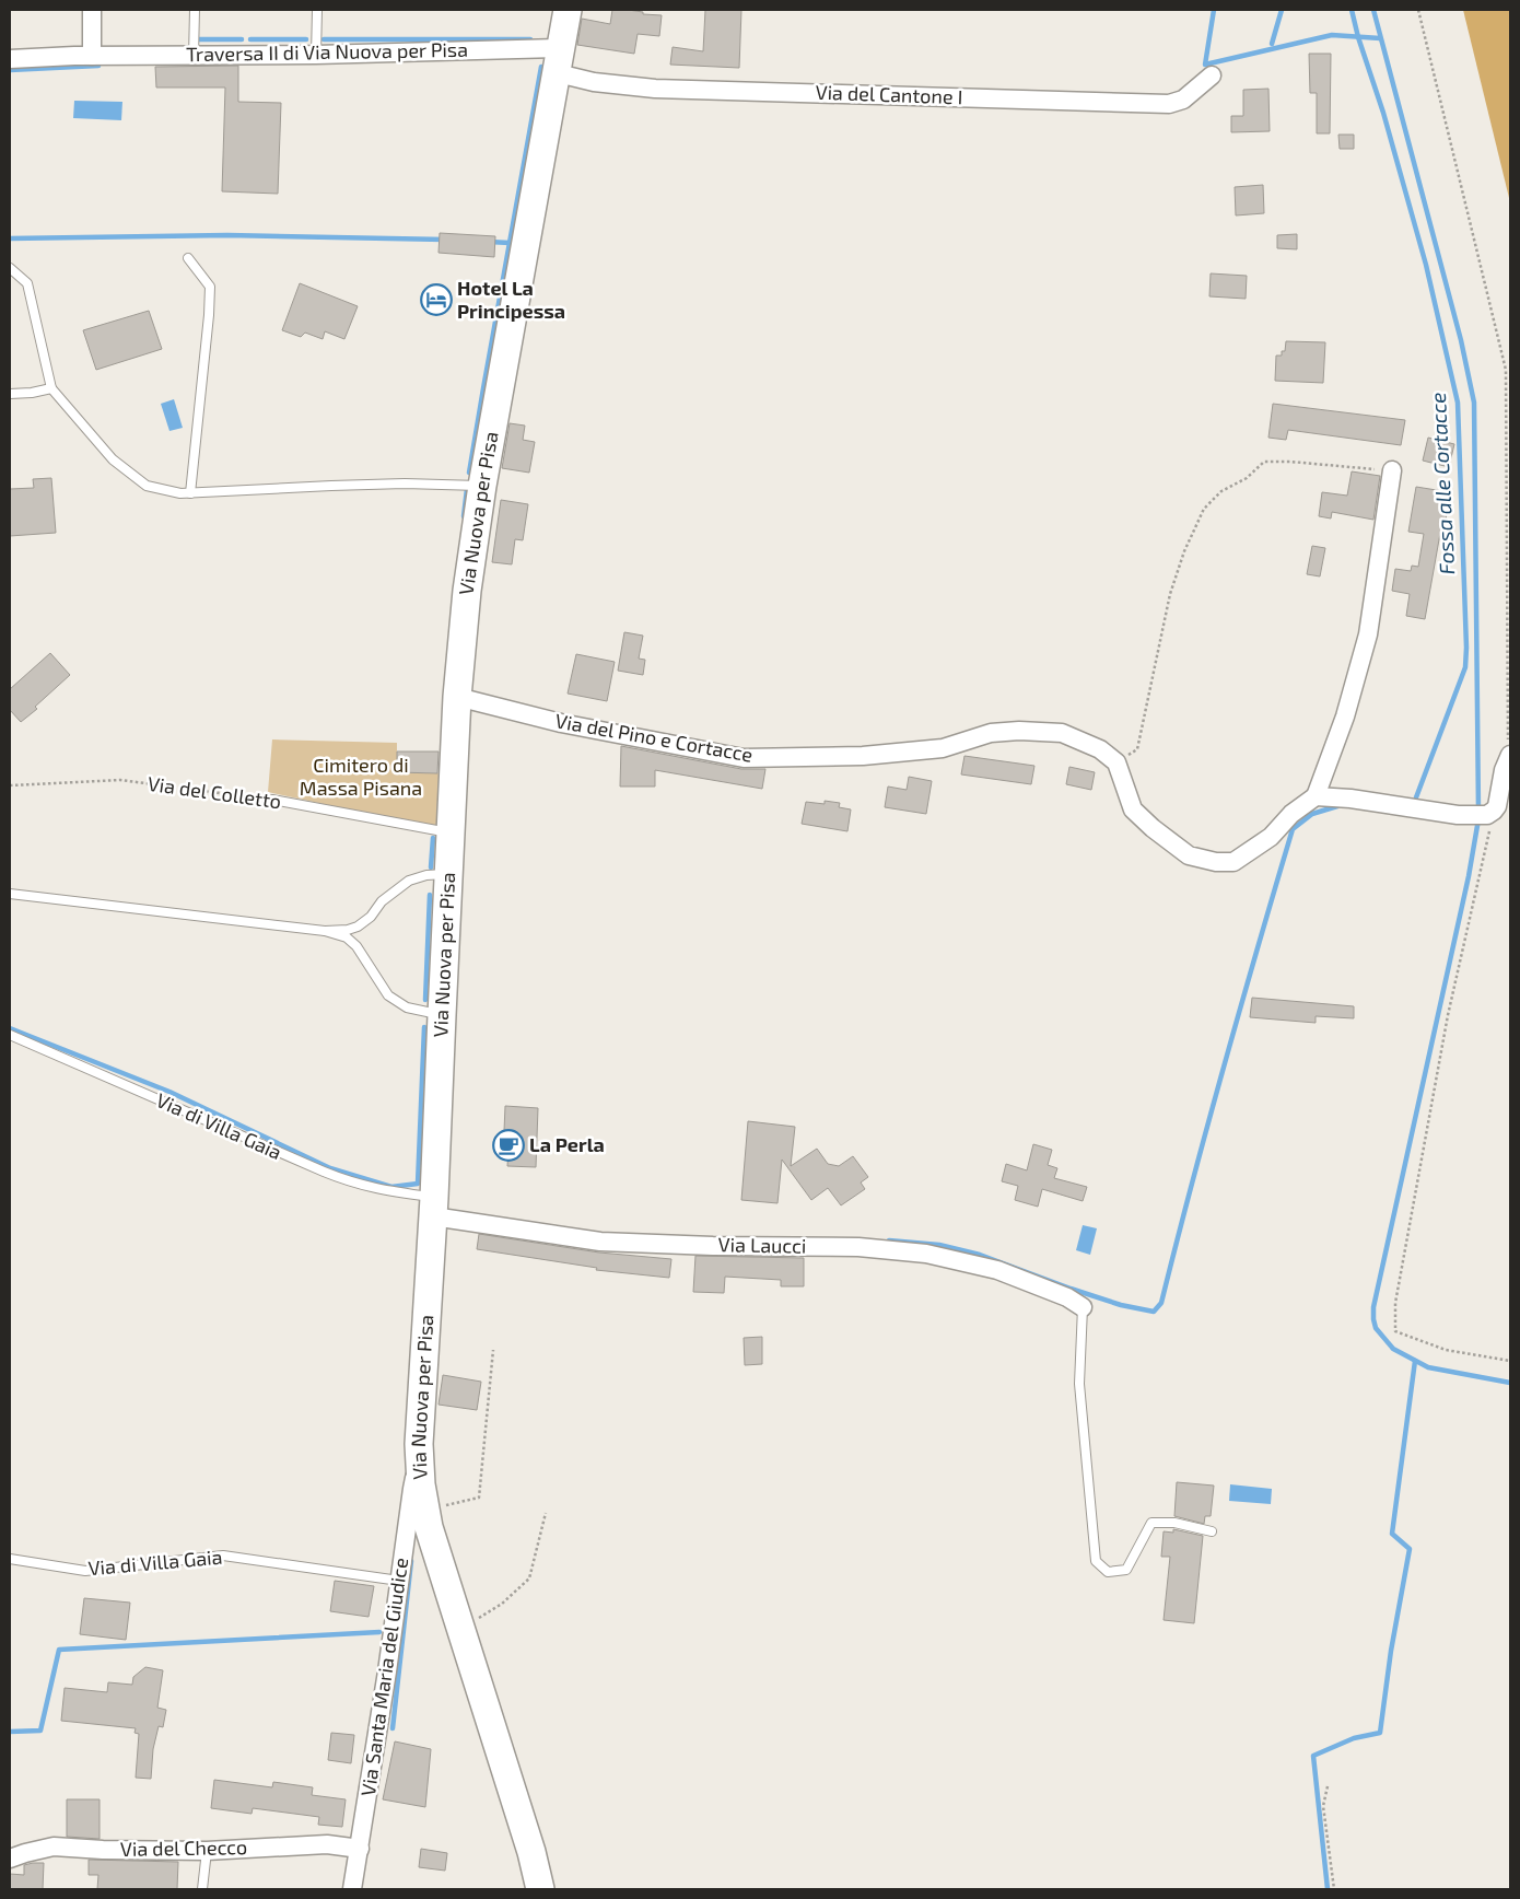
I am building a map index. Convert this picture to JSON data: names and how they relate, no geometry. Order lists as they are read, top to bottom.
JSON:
{
  "streets": {
    "main road": ["Via Nuova per Pisa"],
    "street": [
      "Traversa II di Via Nuova per Pisa",
      "Via del Cantone I",
      "Via del Pino e Cortacce",
      "Via Laucci",
      "Via Santa Maria del Giudice",
      "Via del Checco"
    ],
    "lane": ["Via del Colletto", "Via di Villa Gaia"]
  },
  "crossings": [
    ["Traversa II di Via Nuova per Pisa", "Via del Cantone I"],
    ["Traversa II di Via Nuova per Pisa", "Via Nuova per Pisa"],
    ["Via del Cantone I", "Via Nuova per Pisa"],
    ["Via Nuova per Pisa", "Via del Pino e Cortacce"],
    ["Via Nuova per Pisa", "Via del Colletto"],
    ["Via Nuova per Pisa", "Via di Villa Gaia"],
    ["Via Nuova per Pisa", "Via Laucci"],
    ["Via Nuova per Pisa", "Via Santa Maria del Giudice"],
    ["Via di Villa Gaia", "Via Laucci"],
    ["Via di Villa Gaia", "Via Santa Maria del Giudice"],
    ["Via Santa Maria del Giudice", "Via del Checco"]
  ],
  "water": ["Fossa alle Cortacce"],
  "parks": ["Cimitero di Massa Pisana"],
  "places": {
    "hotel": ["Hotel La Principessa"],
    "cafe": ["La Perla"]
  }
}
